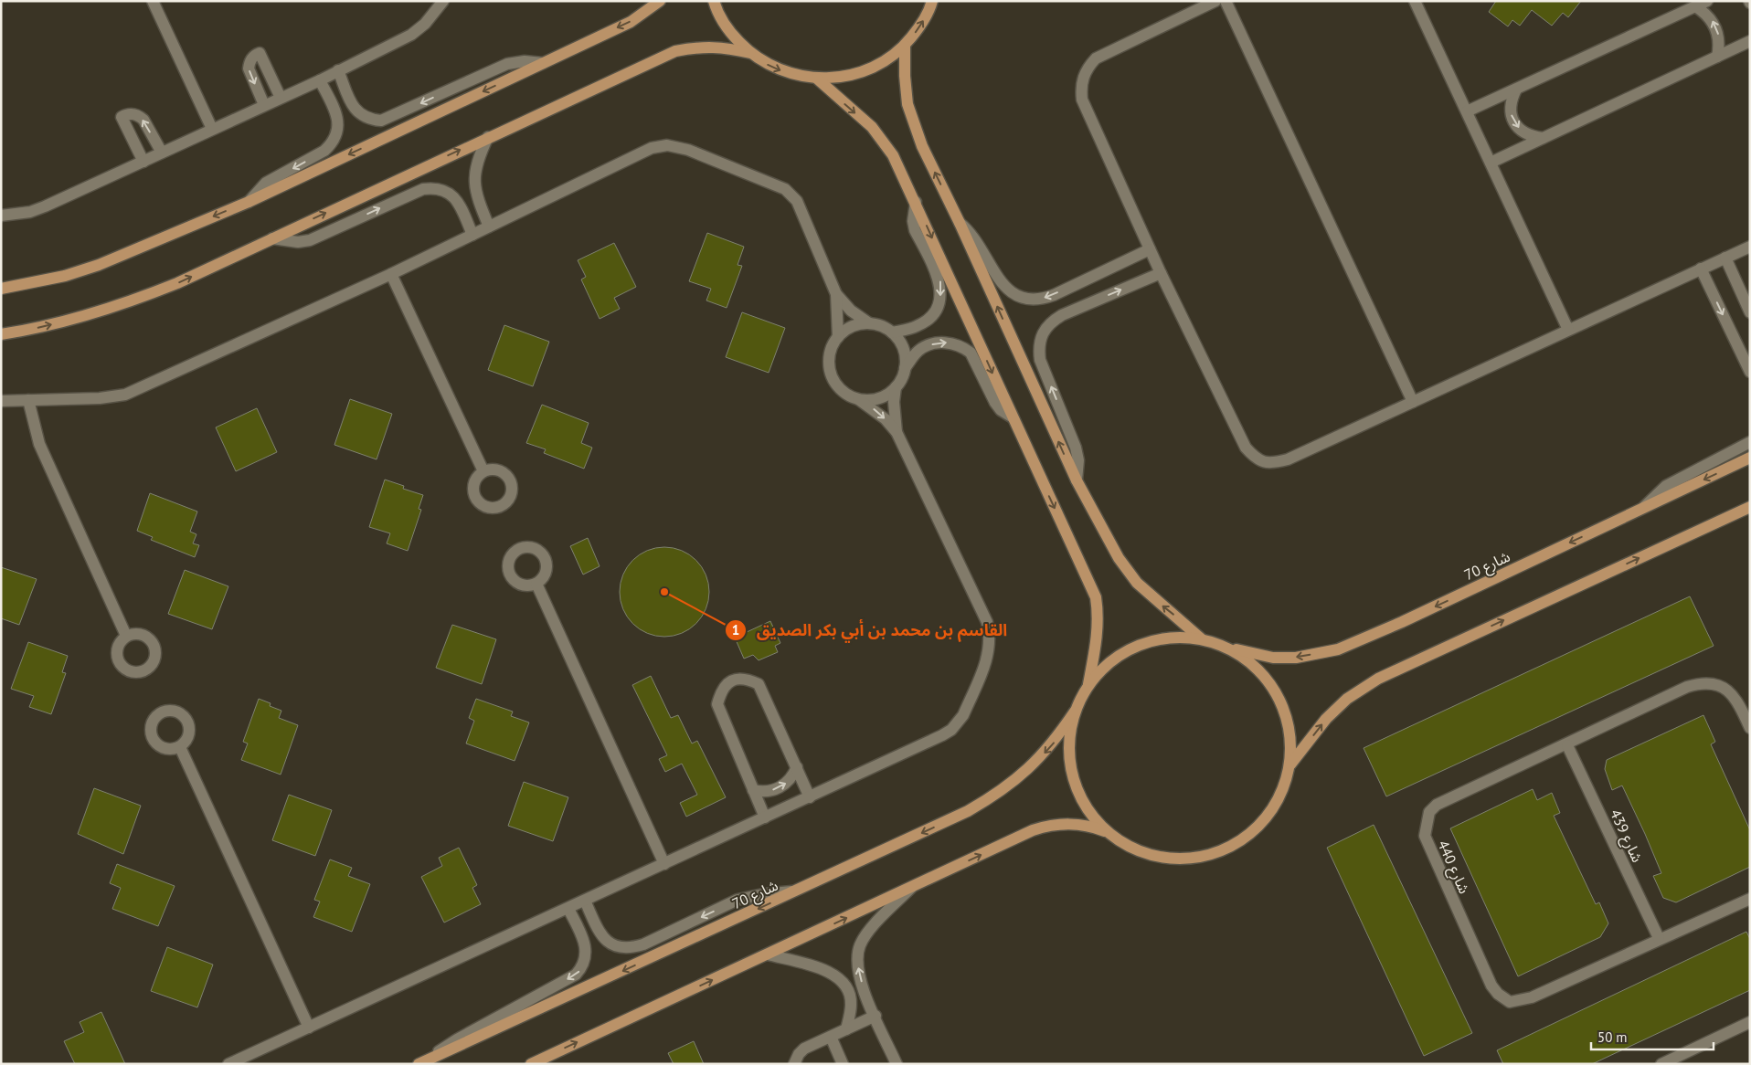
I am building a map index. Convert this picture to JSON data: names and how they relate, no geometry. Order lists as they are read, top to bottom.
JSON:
{
  "streets": {
    "main road": ["شارع 70"],
    "street": ["شارع 439", "شارع 440"]
  },
  "crossings": [
    ["شارع 439", "شارع 440"]
  ],
  "places": ["القاسم بن محمد بن أبي بكر الصديق"],
  "scale_bar": "50 m"
}
